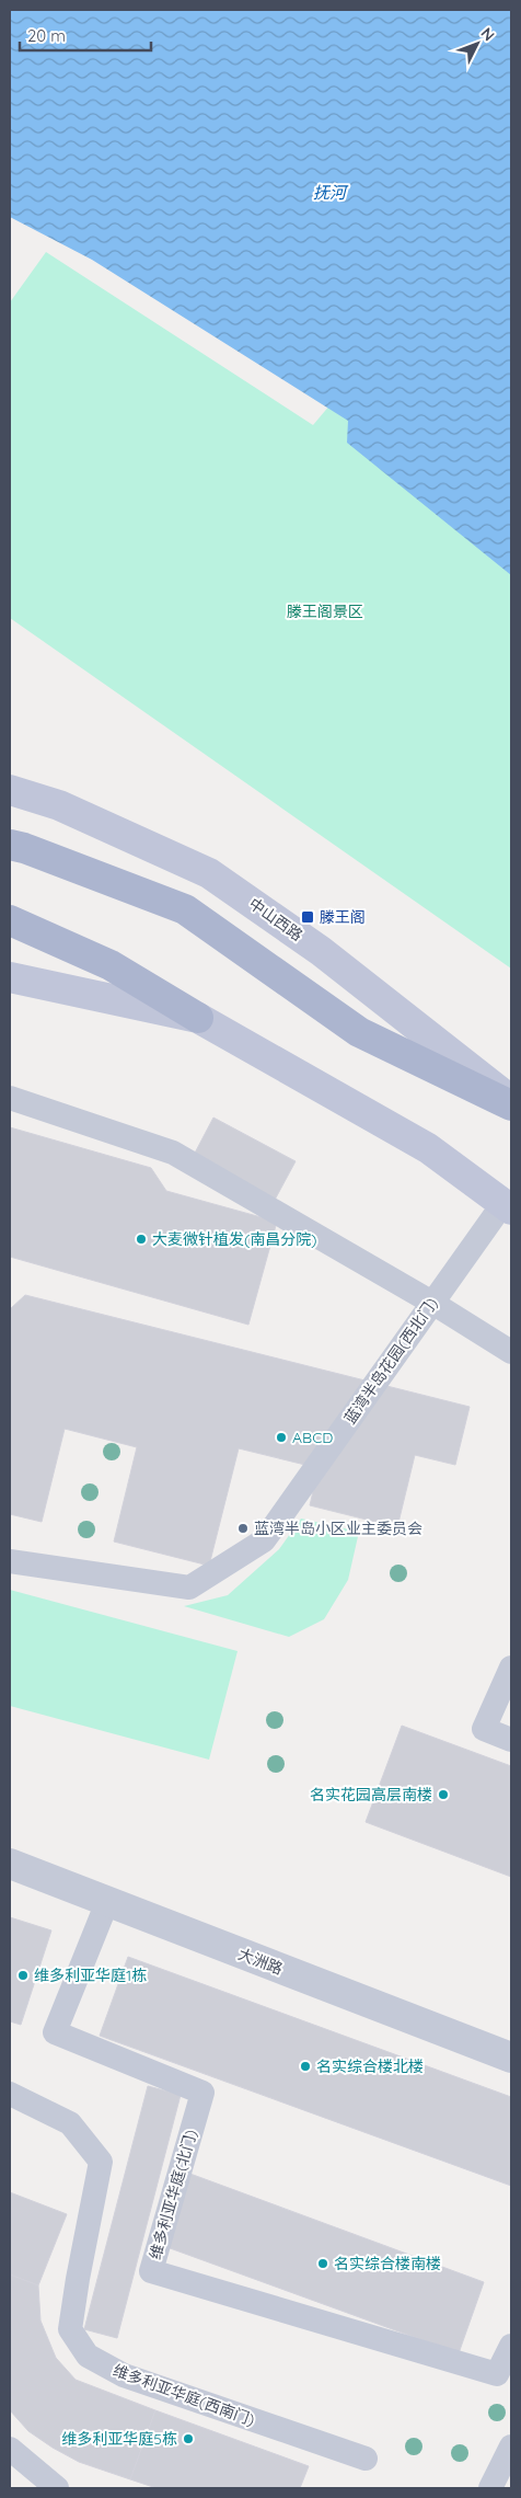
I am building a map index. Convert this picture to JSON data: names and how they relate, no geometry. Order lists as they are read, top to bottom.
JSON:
{
  "streets": {
    "main road": ["中山西路"],
    "street": ["大洲路"],
    "lane": ["蓝湾半岛花园(西北门)", "维多利亚华庭(北门)", "维多利亚华庭(西南门)"]
  },
  "crossings": [
    ["大洲路", "维多利亚华庭(北门)"]
  ],
  "water": ["抚河"],
  "parks": ["滕王阁景区"],
  "places": {
    "transit": ["滕王阁"],
    "other": [
      "大麦微针植发(南昌分院)",
      "ABCD",
      "蓝湾半岛小区业主委员会",
      "名实花园高层南楼",
      "维多利亚华庭1栋",
      "名实综合楼北楼",
      "名实综合楼南楼",
      "维多利亚华庭5栋"
    ]
  },
  "scale_bar": "20 m",
  "north": "top right"
}
